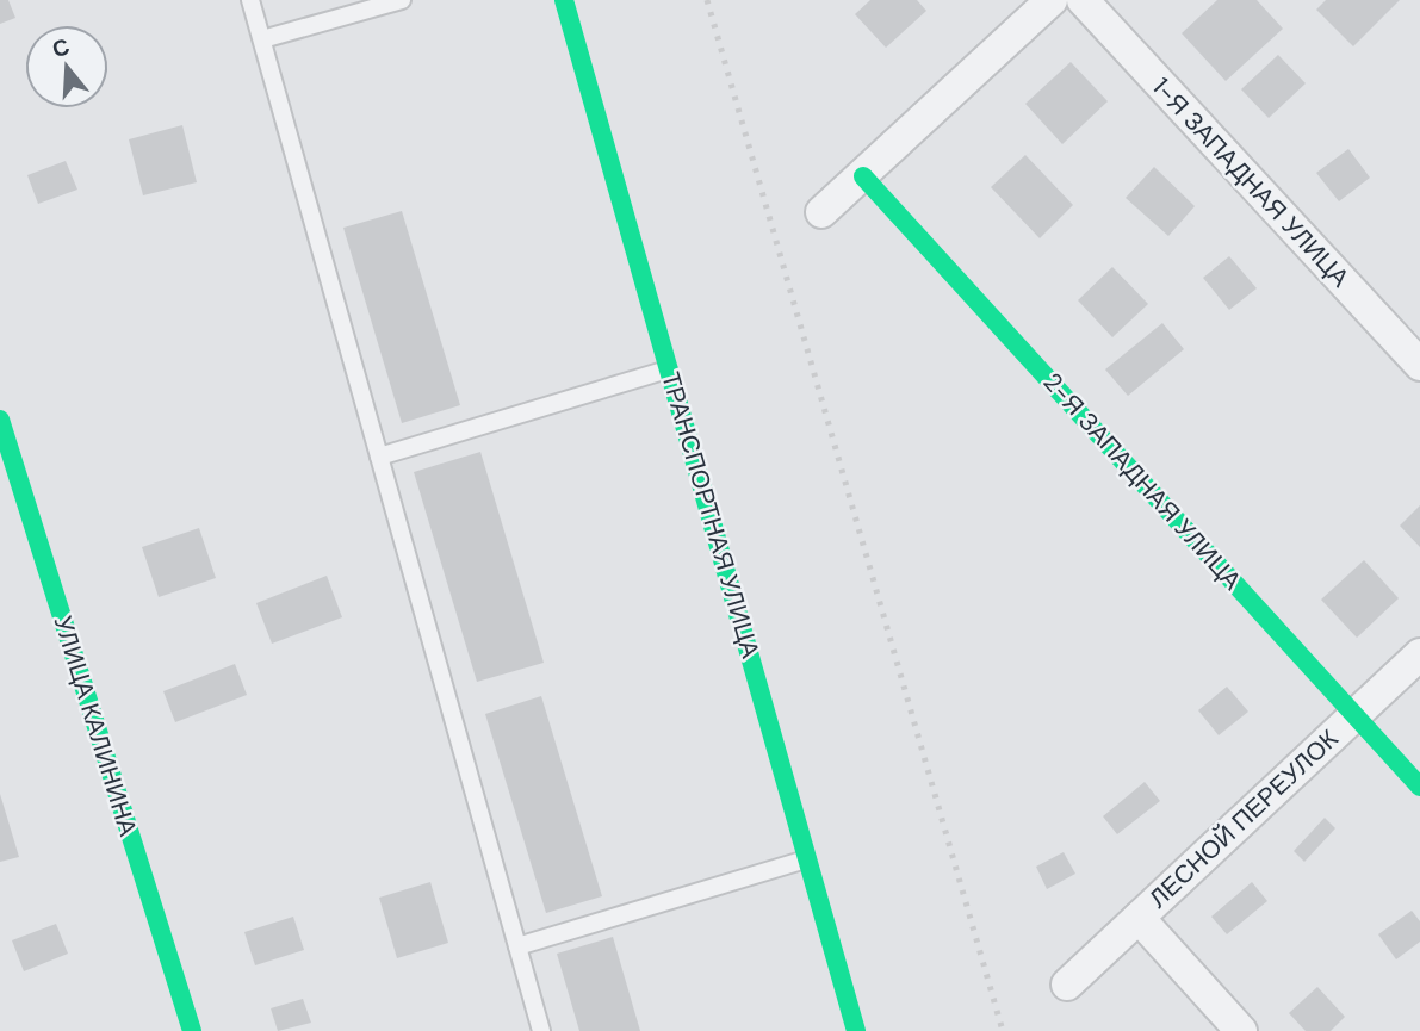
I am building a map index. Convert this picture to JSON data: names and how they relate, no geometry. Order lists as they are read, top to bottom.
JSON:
{
  "streets": {
    "street": [
      "1-Я ЗАПАДНАЯ УЛИЦА",
      "2-Я ЗАПАДНАЯ УЛИЦА",
      "ТРАНСПОРТНАЯ УЛИЦА",
      "УЛИЦА КАЛИНИНА",
      "ЛЕСНОЙ ПЕРЕУЛОК"
    ]
  },
  "crossings": [
    ["2-Я ЗАПАДНАЯ УЛИЦА", "ЛЕСНОЙ ПЕРЕУЛОК"]
  ],
  "north": "top"
}
